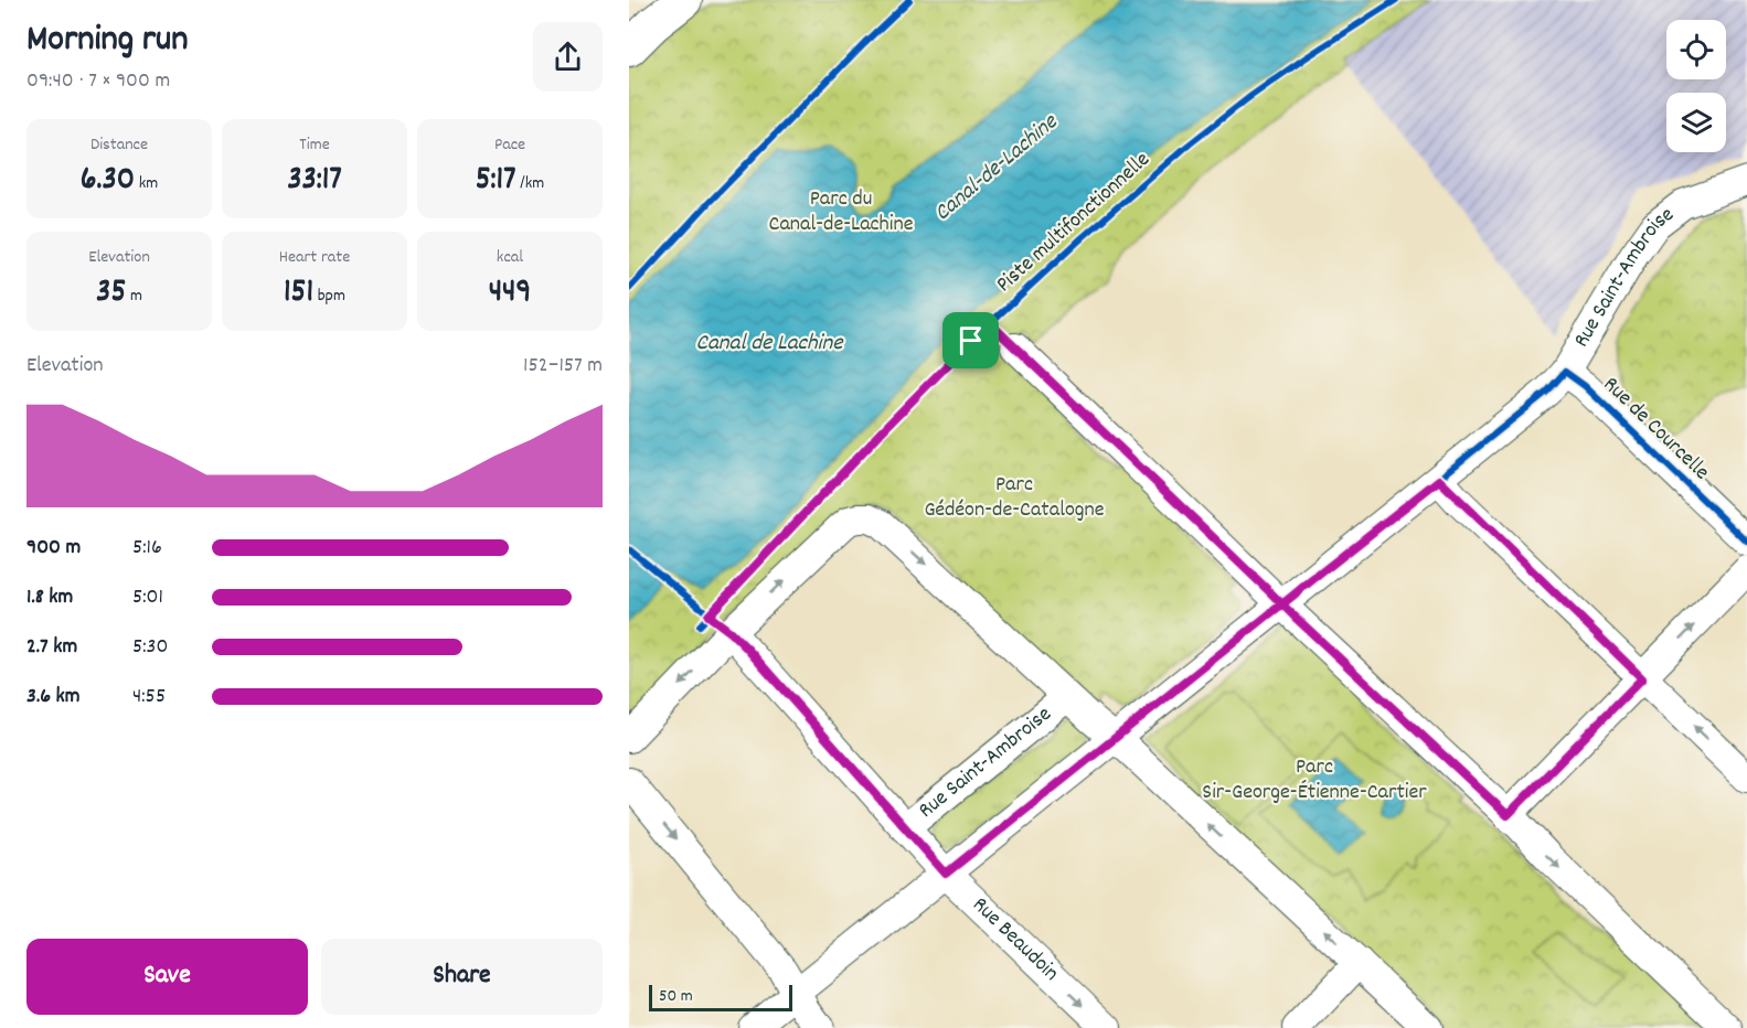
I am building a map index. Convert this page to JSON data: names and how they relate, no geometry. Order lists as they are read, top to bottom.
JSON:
{
  "streets": {
    "street": ["Rue Saint-Ambroise", "Rue de Courcelle", "Rue Beaudoin"],
    "cycle path": ["Piste multifonctionnelle"]
  },
  "crossings": [
    ["Rue Saint-Ambroise", "Rue de Courcelle"],
    ["Rue Saint-Ambroise", "Rue Beaudoin"]
  ],
  "water": ["Canal-de-Lachine", "Canal de Lachine"],
  "parks": ["Parc du Canal-de-Lachine", "Parc Gédéon-de-Catalogne", "Parc Sir-George-Étienne-Cartier"],
  "scale_bar": "50 m",
  "page": {
    "heading": ["Morning run", "09:40 · 7 × 900 m"],
    "stats": [
      ["Distance", "6.30 km"],
      ["Time", "33:17"],
      ["Pace", "5:17 /km"],
      ["Elevation", "35 m"],
      ["Heart rate", "151 bpm"],
      ["kcal", "449"]
    ],
    "chart": ["Elevation", "152–157 m"],
    "list": [
      {
        "name": "900 m",
        "note": "5:16"
      },
      {
        "name": "1.8 km",
        "note": "5:01"
      },
      {
        "name": "2.7 km",
        "note": "5:30"
      },
      {
        "name": "3.6 km",
        "note": "4:55"
      }
    ],
    "buttons": ["Save", "Share"],
    "scale": "50 m"
  }
}
